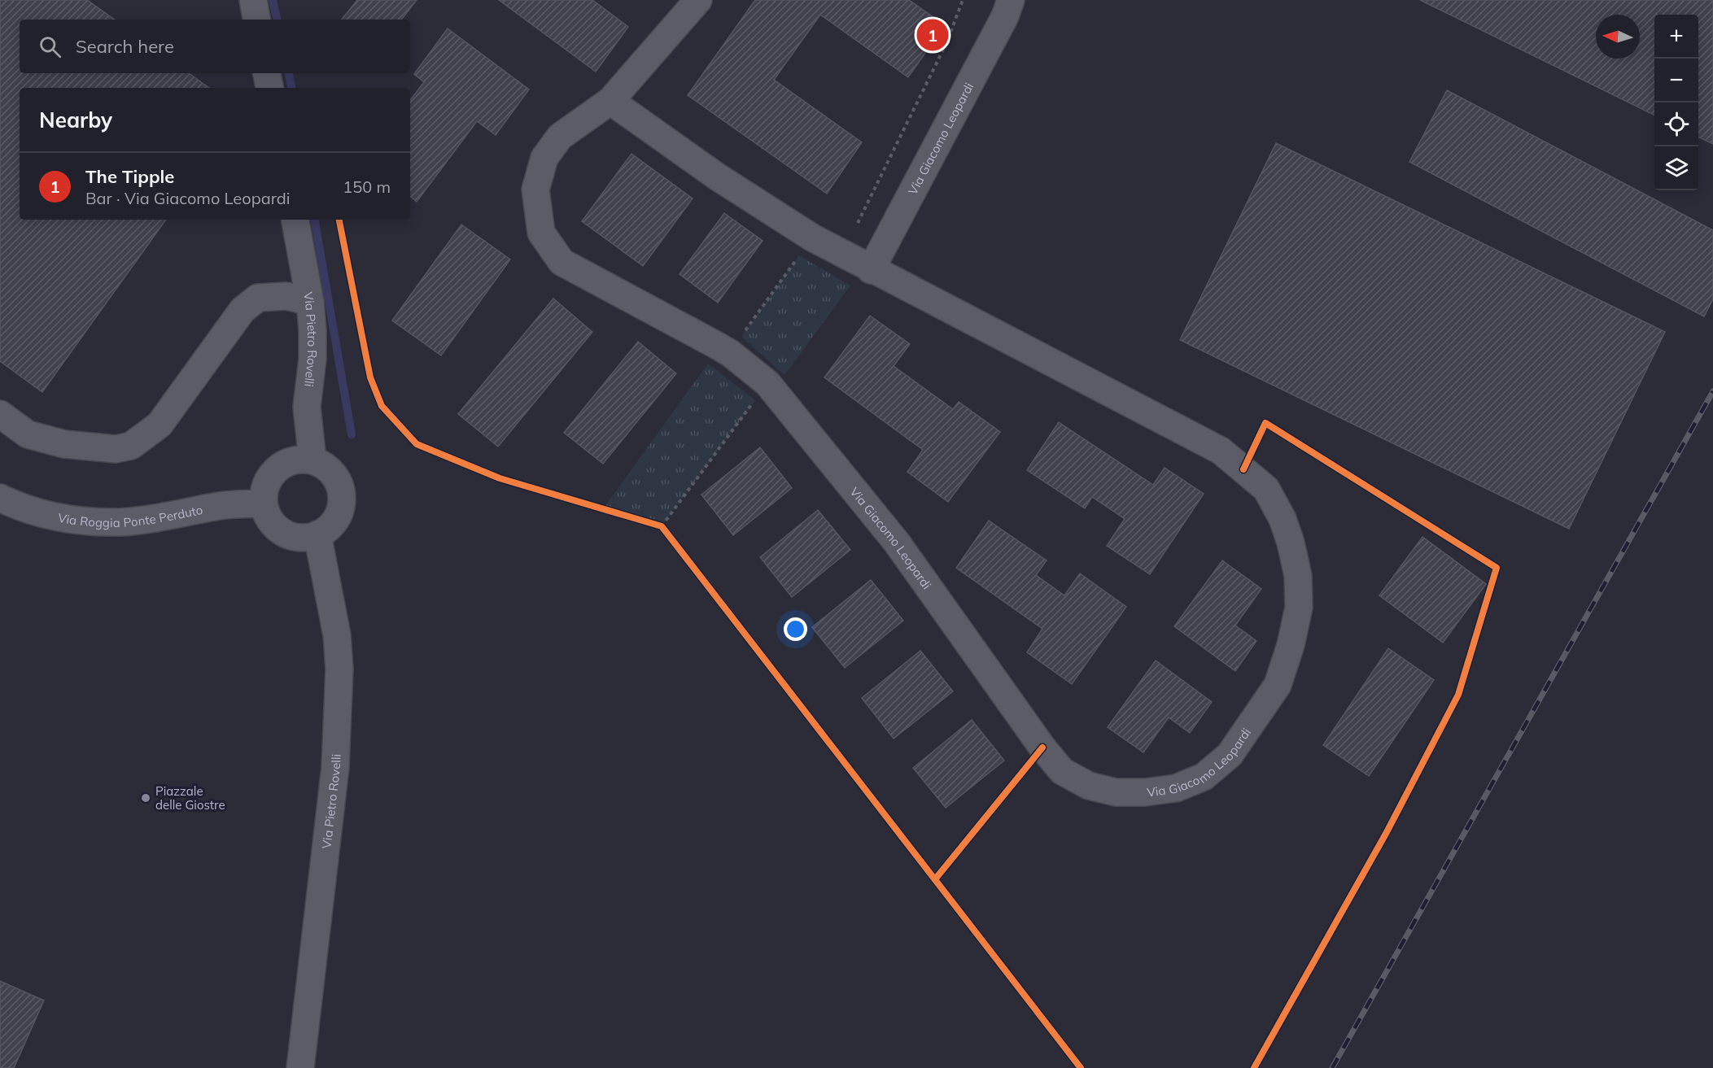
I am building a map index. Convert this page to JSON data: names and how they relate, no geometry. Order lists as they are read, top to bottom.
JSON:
{
  "streets": {
    "street": ["Via Giacomo Leopardi", "Via Pietro Rovelli", "Via Roggia Ponte Perduto"]
  },
  "crossings": [
    ["Via Pietro Rovelli", "Via Roggia Ponte Perduto"]
  ],
  "places": ["Piazzale delle Giostre"],
  "north": "left",
  "page": {
    "map_buttons": ["+", "−"],
    "pins": "1",
    "search": "Search here",
    "heading": "Nearby",
    "list": [
      {
        "mark": "1",
        "name": "The Tipple",
        "note": "Bar · Via Giacomo Leopardi",
        "value": "150 m"
      }
    ]
  }
}
